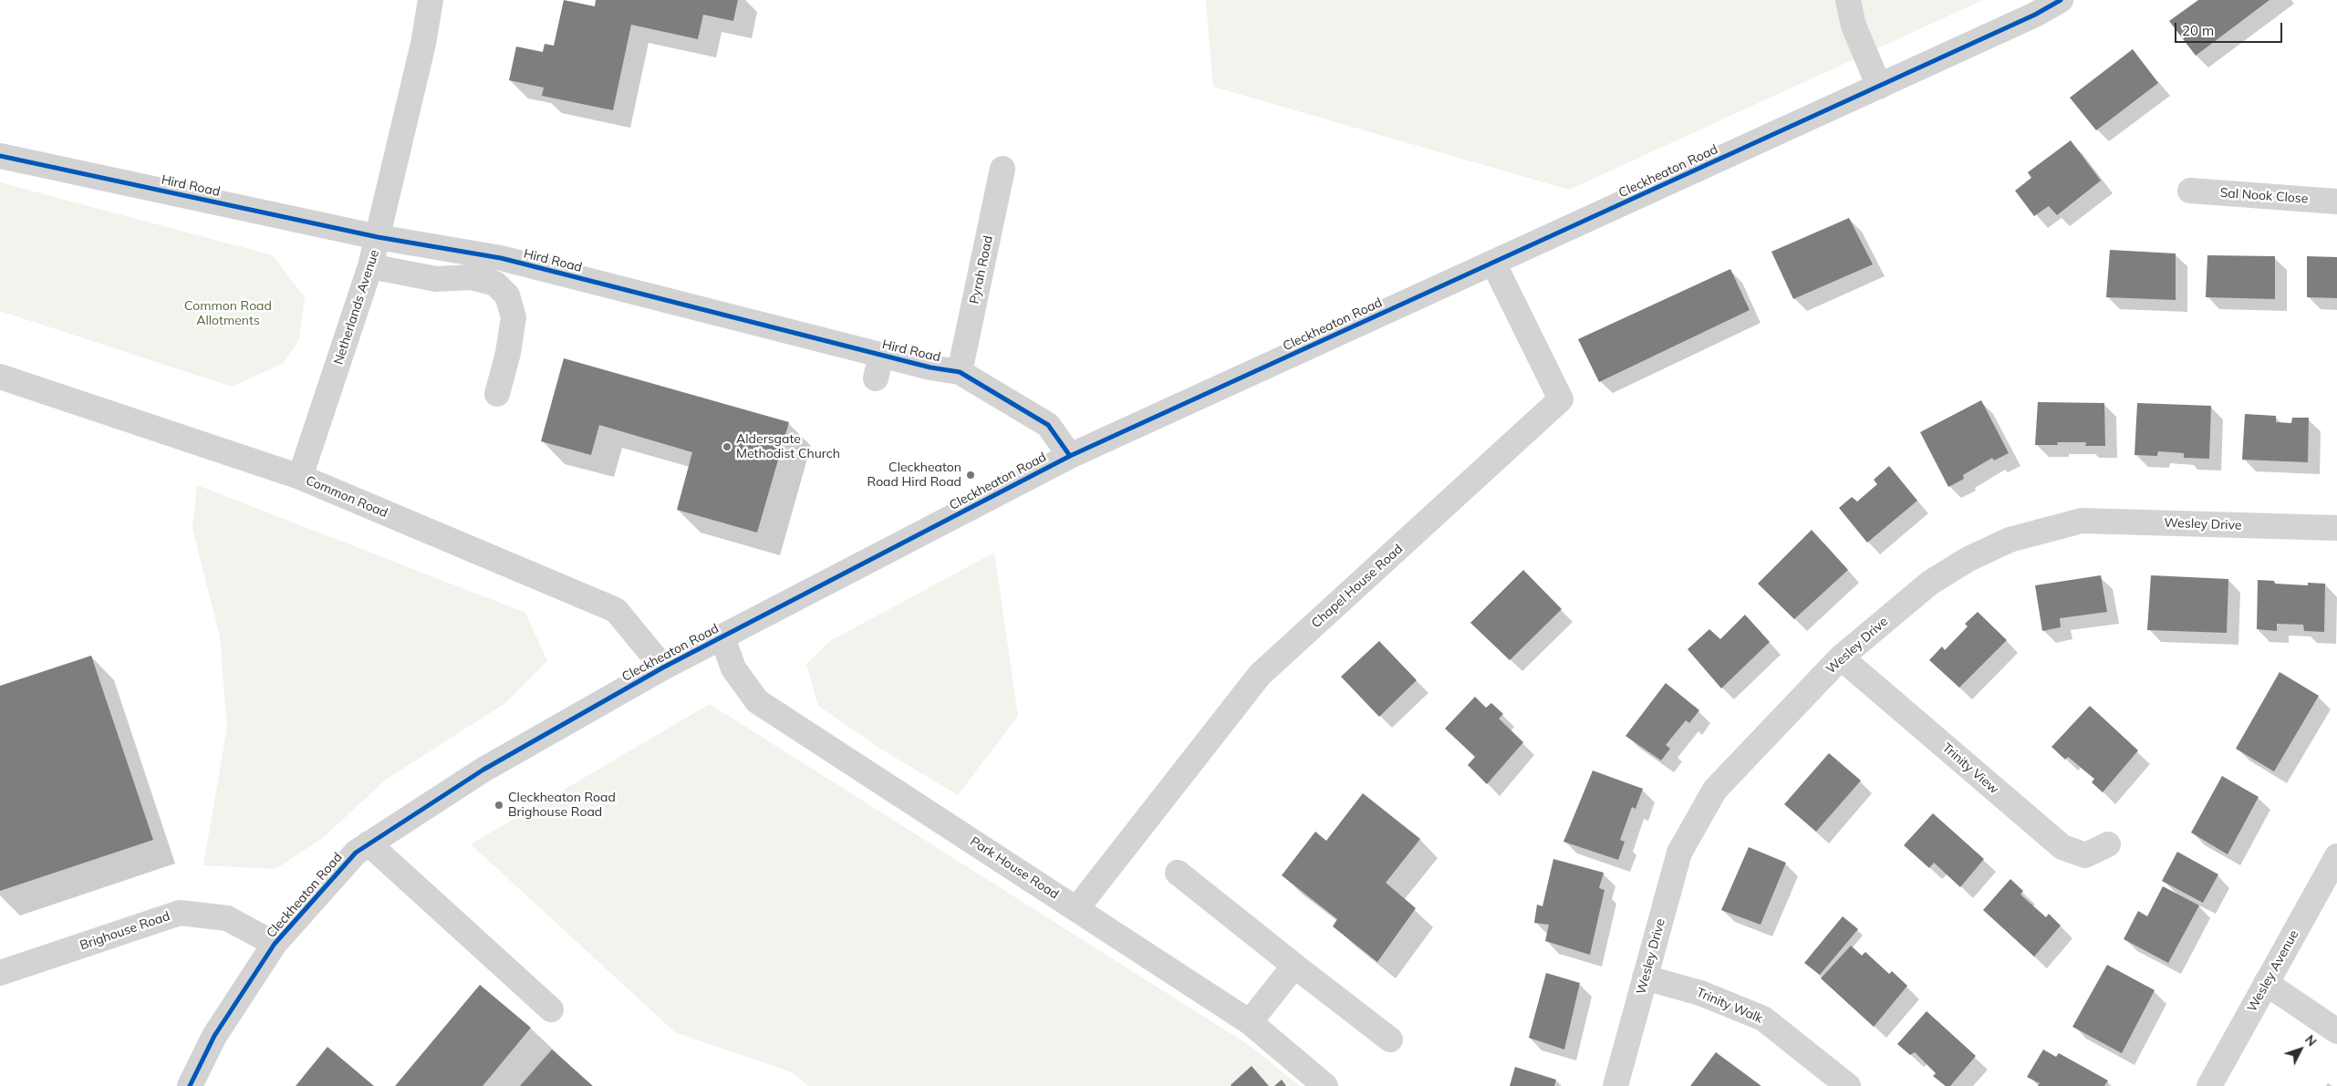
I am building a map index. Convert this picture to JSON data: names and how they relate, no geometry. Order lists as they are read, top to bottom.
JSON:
{
  "streets": {
    "street": [
      "Cleckheaton Road",
      "Hird Road",
      "Sal Nook Close",
      "Pyrah Road",
      "Netherlands Avenue",
      "Common Road",
      "Wesley Drive",
      "Chapel House Road",
      "Trinity View",
      "Park House Road",
      "Brighouse Road",
      "Wesley Avenue",
      "Trinity Walk"
    ]
  },
  "crossings": [
    ["Cleckheaton Road", "Hird Road"],
    ["Cleckheaton Road", "Common Road"],
    ["Cleckheaton Road", "Chapel House Road"],
    ["Cleckheaton Road", "Park House Road"],
    ["Cleckheaton Road", "Brighouse Road"],
    ["Hird Road", "Pyrah Road"],
    ["Hird Road", "Netherlands Avenue"],
    ["Netherlands Avenue", "Common Road"],
    ["Wesley Drive", "Trinity View"],
    ["Wesley Drive", "Trinity Walk"],
    ["Chapel House Road", "Park House Road"]
  ],
  "parks": ["Common Road Allotments"],
  "places": ["Aldersgate Methodist Church", "Cleckheaton Road Hird Road", "Cleckheaton Road Brighouse Road"],
  "scale_bar": "20 m",
  "north": "top right"
}
